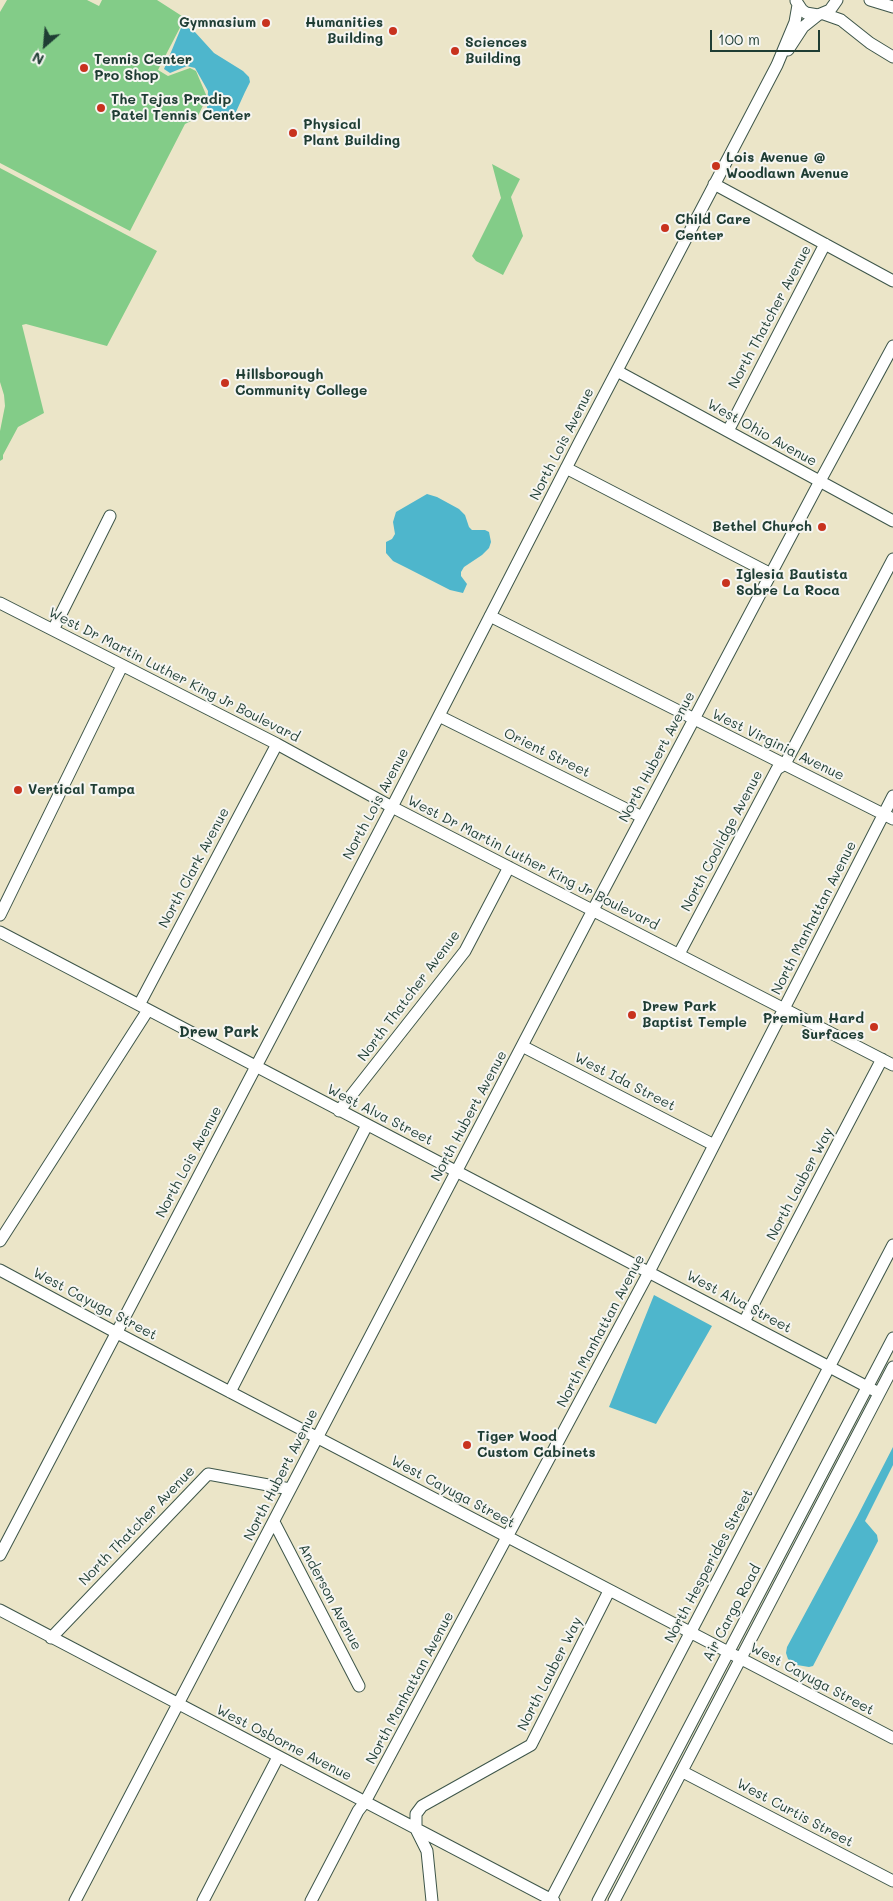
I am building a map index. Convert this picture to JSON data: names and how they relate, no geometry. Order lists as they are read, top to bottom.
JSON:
{
  "streets": {
    "street": [
      "North Thatcher Avenue",
      "West Ohio Avenue",
      "North Lois Avenue",
      "West Dr Martin Luther King Jr Boulevard",
      "West Virginia Avenue",
      "Orient Street",
      "North Hubert Avenue",
      "North Coolidge Avenue",
      "North Clark Avenue",
      "North Manhattan Avenue",
      "West Ida Street",
      "West Alva Street",
      "North Lauber Way",
      "West Cayuga Street",
      "North Hesperides Street",
      "Anderson Avenue",
      "Air Cargo Road",
      "West Osborne Avenue",
      "West Curtis Street"
    ]
  },
  "crossings": [
    ["North Thatcher Avenue", "West Ohio Avenue"],
    ["North Thatcher Avenue", "West Dr Martin Luther King Jr Boulevard"],
    ["North Thatcher Avenue", "North Hubert Avenue"],
    ["North Thatcher Avenue", "West Alva Street"],
    ["North Thatcher Avenue", "West Osborne Avenue"],
    ["West Ohio Avenue", "North Lois Avenue"],
    ["West Ohio Avenue", "North Hubert Avenue"],
    ["North Lois Avenue", "West Dr Martin Luther King Jr Boulevard"],
    ["North Lois Avenue", "West Virginia Avenue"],
    ["North Lois Avenue", "Orient Street"],
    ["North Lois Avenue", "West Alva Street"],
    ["North Lois Avenue", "West Cayuga Street"],
    ["West Dr Martin Luther King Jr Boulevard", "North Hubert Avenue"],
    ["West Dr Martin Luther King Jr Boulevard", "North Coolidge Avenue"],
    ["West Dr Martin Luther King Jr Boulevard", "North Clark Avenue"],
    ["West Dr Martin Luther King Jr Boulevard", "North Manhattan Avenue"],
    ["West Dr Martin Luther King Jr Boulevard", "North Lauber Way"],
    ["West Virginia Avenue", "North Hubert Avenue"],
    ["West Virginia Avenue", "North Coolidge Avenue"],
    ["West Virginia Avenue", "North Manhattan Avenue"],
    ["Orient Street", "North Hubert Avenue"],
    ["North Hubert Avenue", "West Ida Street"],
    ["North Hubert Avenue", "West Alva Street"],
    ["North Hubert Avenue", "West Cayuga Street"],
    ["North Hubert Avenue", "Anderson Avenue"],
    ["North Hubert Avenue", "West Osborne Avenue"],
    ["North Clark Avenue", "West Alva Street"],
    ["North Manhattan Avenue", "West Ida Street"],
    ["North Manhattan Avenue", "West Alva Street"],
    ["North Manhattan Avenue", "West Cayuga Street"],
    ["North Manhattan Avenue", "West Osborne Avenue"],
    ["West Alva Street", "North Lauber Way"],
    ["West Alva Street", "North Hesperides Street"],
    ["West Alva Street", "Air Cargo Road"],
    ["North Lauber Way", "West Cayuga Street"],
    ["North Lauber Way", "West Osborne Avenue"],
    ["West Cayuga Street", "North Hesperides Street"],
    ["West Cayuga Street", "Air Cargo Road"],
    ["North Hesperides Street", "West Osborne Avenue"],
    ["Air Cargo Road", "West Curtis Street"]
  ],
  "districts": ["Drew Park"],
  "places": [
    "Gymnasium",
    "Humanities Building",
    "Sciences Building",
    "Tennis Center Pro Shop",
    "The Tejas Pradip Patel Tennis Center",
    "Physical Plant Building",
    "Lois Avenue @ Woodlawn Avenue",
    "Child Care Center",
    "Hillsborough Community College",
    "Bethel Church",
    "Iglesia Bautista Sobre La Roca",
    "Vertical Tampa",
    "Drew Park Baptist Temple",
    "Premium Hard Surfaces",
    "Tiger Wood Custom Cabinets"
  ],
  "scale_bar": "100 m",
  "north": "bottom left"
}
